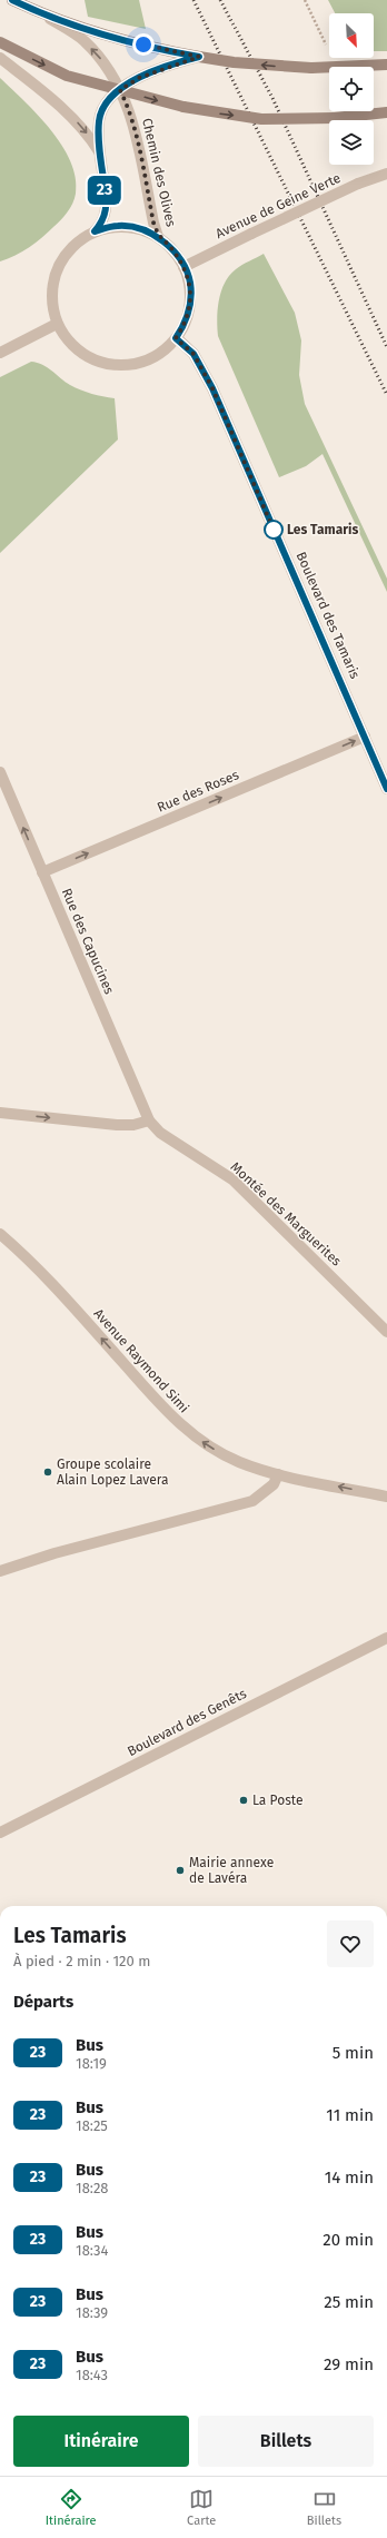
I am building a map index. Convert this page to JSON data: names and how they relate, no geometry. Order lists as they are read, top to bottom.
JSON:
{
  "streets": {
    "main road": ["Chemin des Olives"],
    "street": [
      "Avenue de Geine Verte",
      "Boulevard des Tamaris",
      "Rue des Roses",
      "Rue des Capucines",
      "Montée des Marguerites",
      "Avenue Raymond Simi",
      "Boulevard des Genêts"
    ]
  },
  "crossings": [
    ["Chemin des Olives", "Avenue de Geine Verte"],
    ["Chemin des Olives", "Boulevard des Tamaris"],
    ["Avenue de Geine Verte", "Boulevard des Tamaris"],
    ["Boulevard des Tamaris", "Rue des Roses"],
    ["Rue des Roses", "Rue des Capucines"],
    ["Rue des Capucines", "Montée des Marguerites"]
  ],
  "one_way": ["Rue des Roses", "Avenue Raymond Simi"],
  "places": [
    "Les Tamaris",
    "Groupe scolaire Alain Lopez Lavera",
    "La Poste",
    "Mairie annexe de Lavéra"
  ],
  "lines": ["bus line 23"],
  "north": "bottom right",
  "page": {
    "on_map": "23",
    "heading": [
      ["Les Tamaris", "À pied · 2 min · 120 m"],
      "Départs"
    ],
    "list": [
      {
        "mark": "23",
        "name": "Bus",
        "note": "18:19",
        "value": "5 min"
      },
      {
        "mark": "23",
        "name": "Bus",
        "note": "18:25",
        "value": "11 min"
      },
      {
        "mark": "23",
        "name": "Bus",
        "note": "18:28",
        "value": "14 min"
      },
      {
        "mark": "23",
        "name": "Bus",
        "note": "18:34",
        "value": "20 min"
      },
      {
        "mark": "23",
        "name": "Bus",
        "note": "18:39",
        "value": "25 min"
      },
      {
        "mark": "23",
        "name": "Bus",
        "note": "18:43",
        "value": "29 min"
      }
    ],
    "buttons": ["Itinéraire", "Billets"],
    "tabs": ["Itinéraire", "Carte", "Billets"]
  }
}
